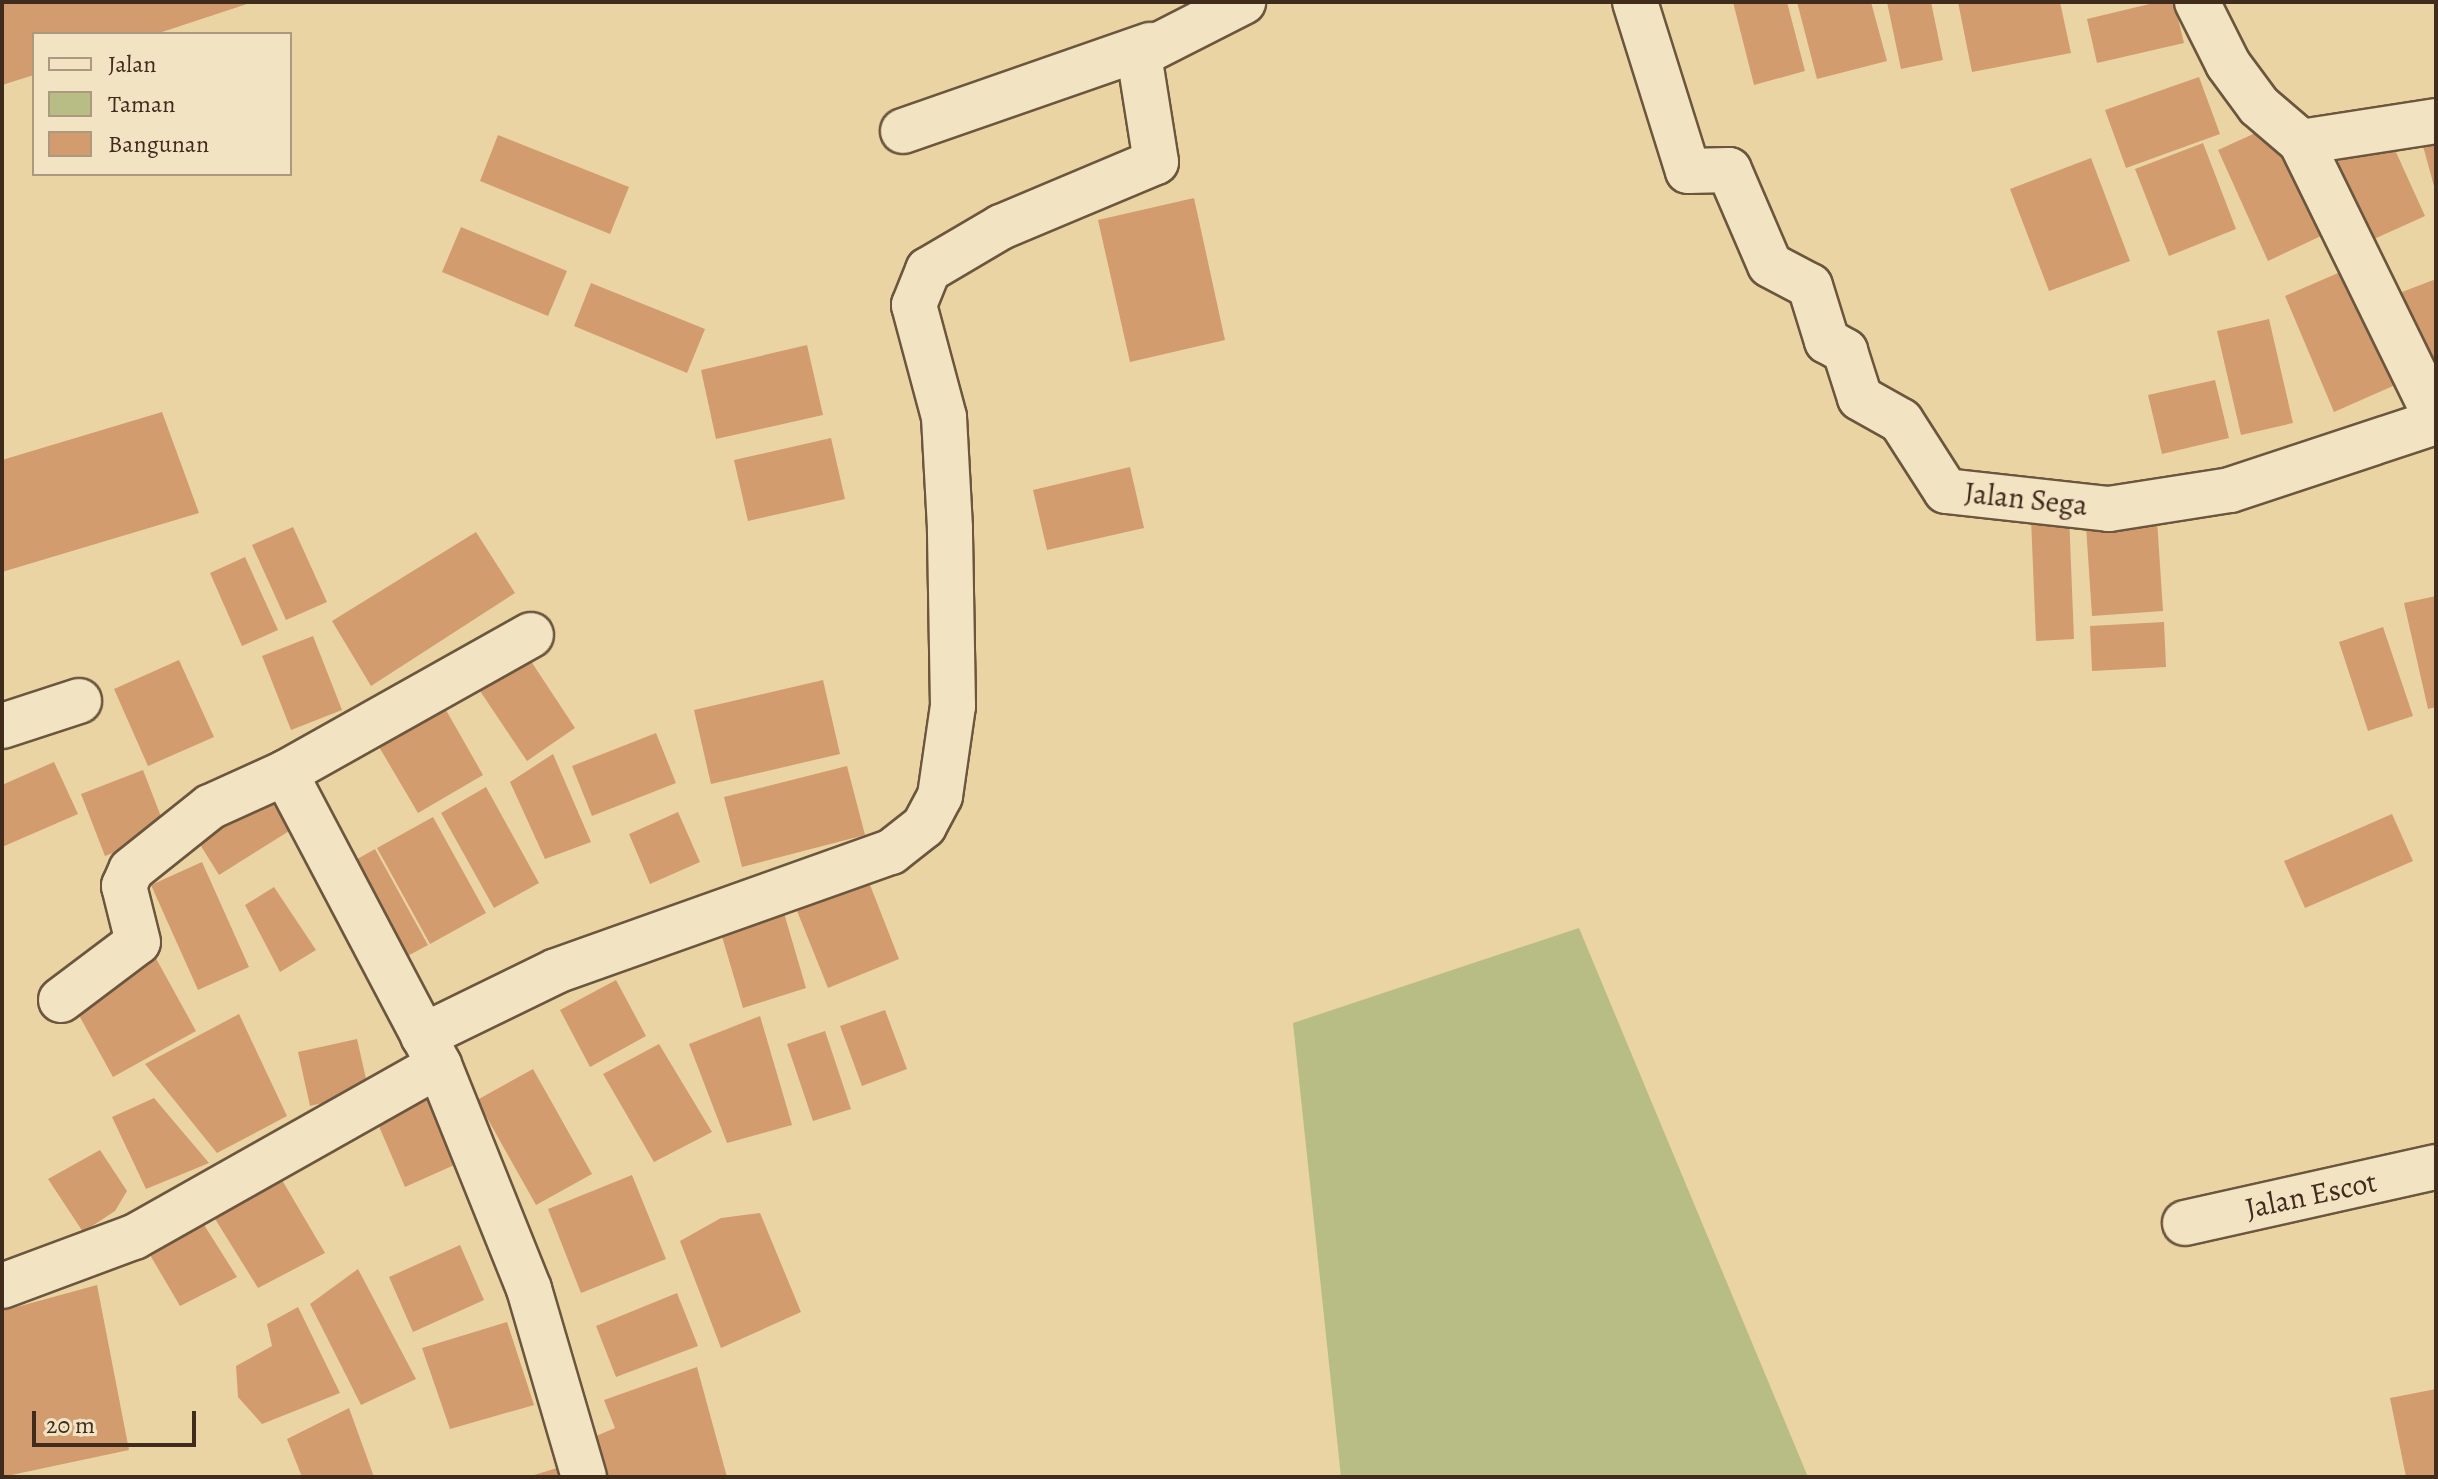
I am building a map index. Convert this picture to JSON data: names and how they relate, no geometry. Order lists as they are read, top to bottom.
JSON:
{
  "streets": {
    "street": ["Jalan Sega", "Jalan Escot"]
  },
  "legend": ["Jalan", "Taman", "Bangunan"],
  "scale_bar": "20 m"
}
